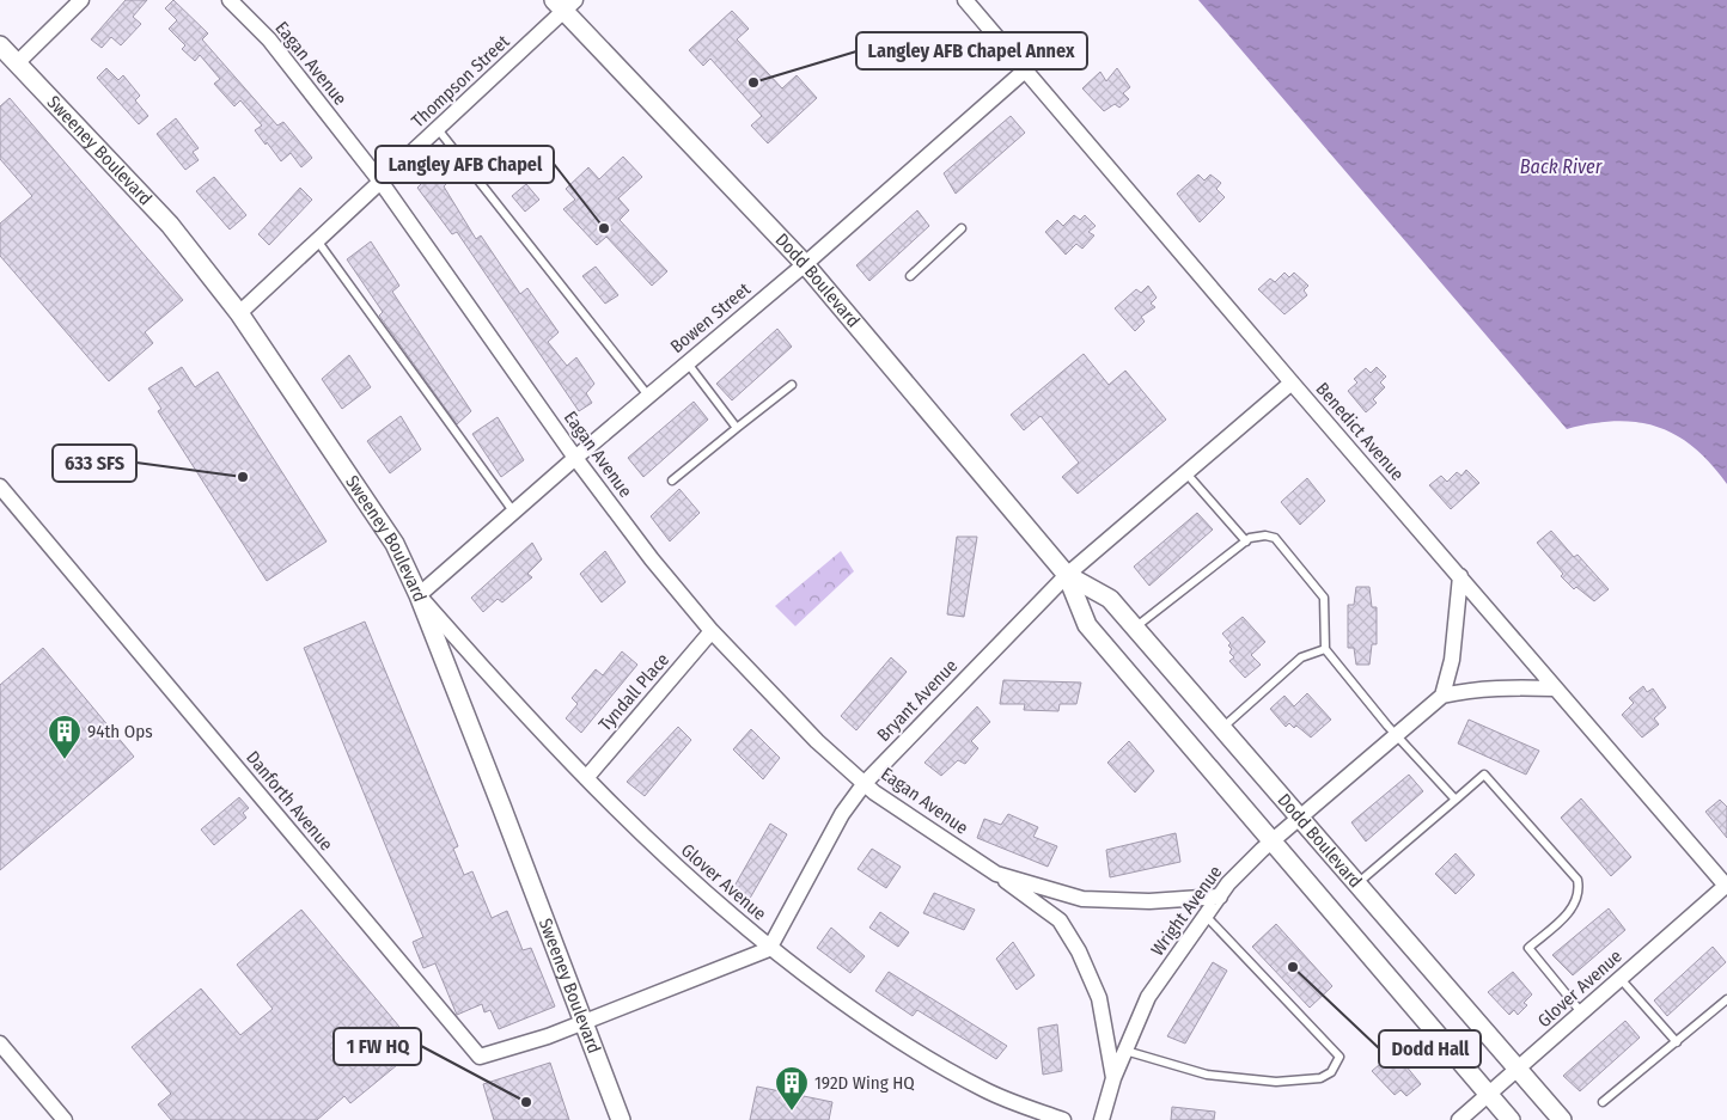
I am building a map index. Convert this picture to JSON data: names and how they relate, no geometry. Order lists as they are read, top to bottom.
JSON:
{
  "streets": {
    "street": [
      "Eagan Avenue",
      "Thompson Street",
      "Sweeney Boulevard",
      "Dodd Boulevard",
      "Bowen Street",
      "Benedict Avenue",
      "Tyndall Place",
      "Bryant Avenue",
      "Danforth Avenue",
      "Glover Avenue",
      "Wright Avenue"
    ]
  },
  "crossings": [
    ["Eagan Avenue", "Thompson Street"],
    ["Eagan Avenue", "Bowen Street"],
    ["Eagan Avenue", "Tyndall Place"],
    ["Eagan Avenue", "Bryant Avenue"],
    ["Eagan Avenue", "Wright Avenue"],
    ["Thompson Street", "Sweeney Boulevard"],
    ["Thompson Street", "Dodd Boulevard"],
    ["Sweeney Boulevard", "Bowen Street"],
    ["Sweeney Boulevard", "Danforth Avenue"],
    ["Sweeney Boulevard", "Glover Avenue"],
    ["Dodd Boulevard", "Bowen Street"],
    ["Dodd Boulevard", "Bryant Avenue"],
    ["Dodd Boulevard", "Glover Avenue"],
    ["Dodd Boulevard", "Wright Avenue"],
    ["Bowen Street", "Benedict Avenue"],
    ["Bowen Street", "Glover Avenue"],
    ["Benedict Avenue", "Bryant Avenue"],
    ["Benedict Avenue", "Glover Avenue"],
    ["Benedict Avenue", "Wright Avenue"],
    ["Tyndall Place", "Glover Avenue"],
    ["Bryant Avenue", "Glover Avenue"]
  ],
  "water": ["Back River"],
  "places": {
    "other": [
      "Langley AFB Chapel Annex",
      "Langley AFB Chapel",
      "633 SFS",
      "Dodd Hall",
      "1 FW HQ"
    ],
    "building": ["94th Ops", "192D Wing HQ"]
  }
}
